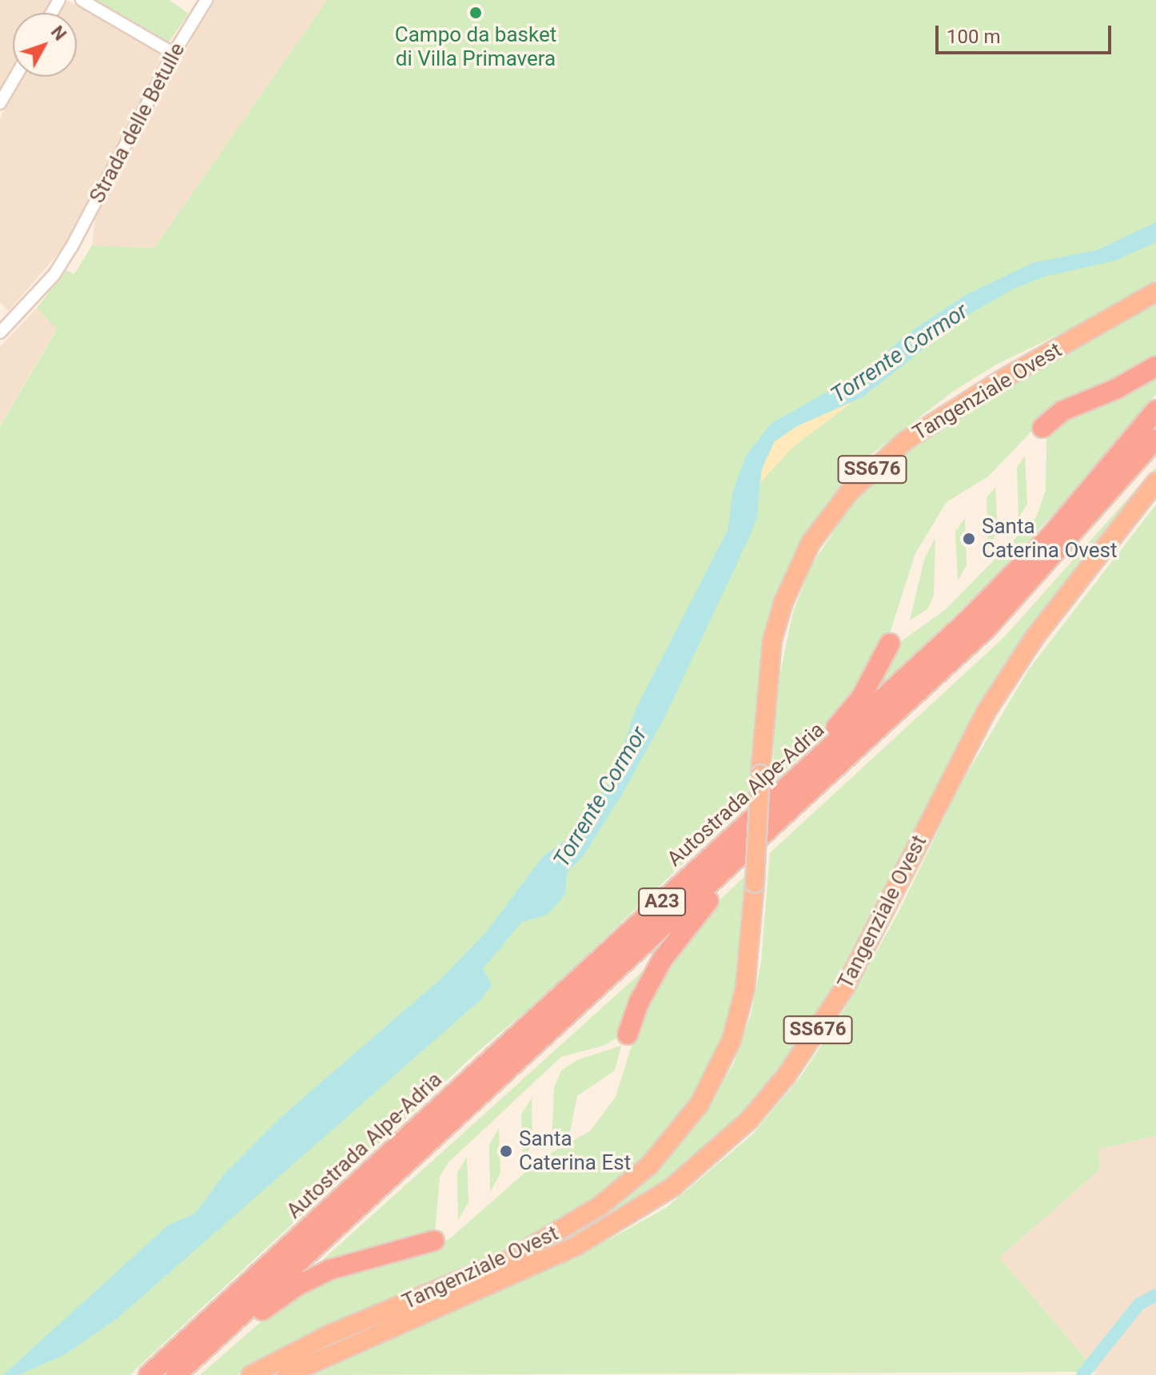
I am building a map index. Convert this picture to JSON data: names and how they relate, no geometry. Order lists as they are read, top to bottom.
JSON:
{
  "streets": {
    "highway": [
      "Tangenziale Ovest",
      "SS676",
      "Autostrada Alpe-Adria",
      "A23"
    ],
    "street": ["Strada delle Betulle"]
  },
  "water": ["Torrente Cormor"],
  "places": ["Campo da basket di Villa Primavera", "Santa Caterina Ovest", "Santa Caterina Est"],
  "scale_bar": "100 m",
  "north": "top right"
}
